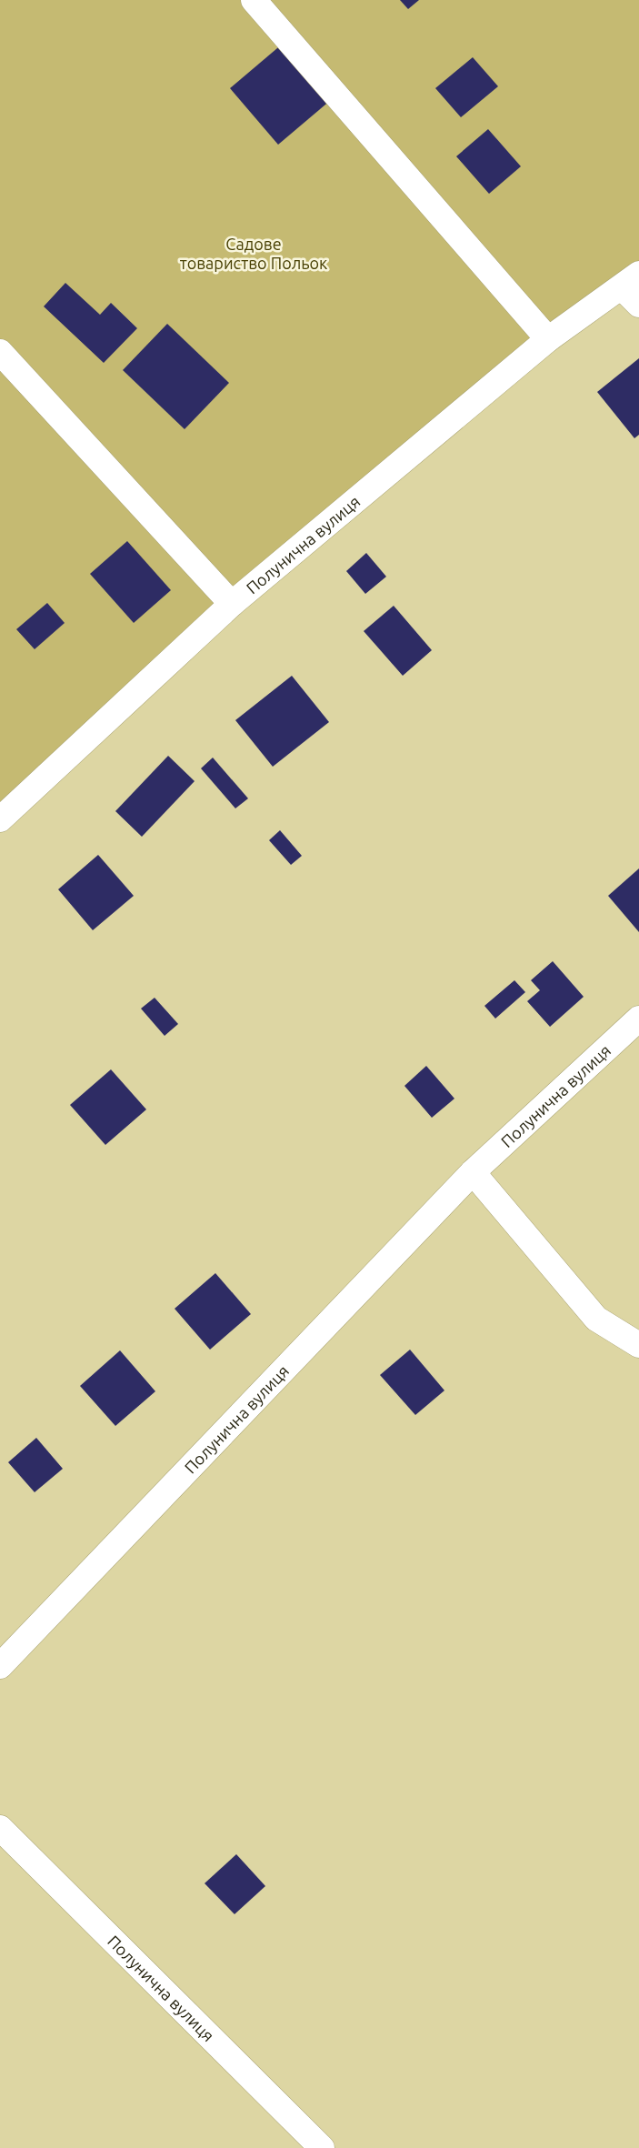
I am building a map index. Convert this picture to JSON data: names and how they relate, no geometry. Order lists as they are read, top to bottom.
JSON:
{
  "streets": {
    "street": ["Полунична вулиця"]
  },
  "parks": ["Садове товариство Польок"]
}
